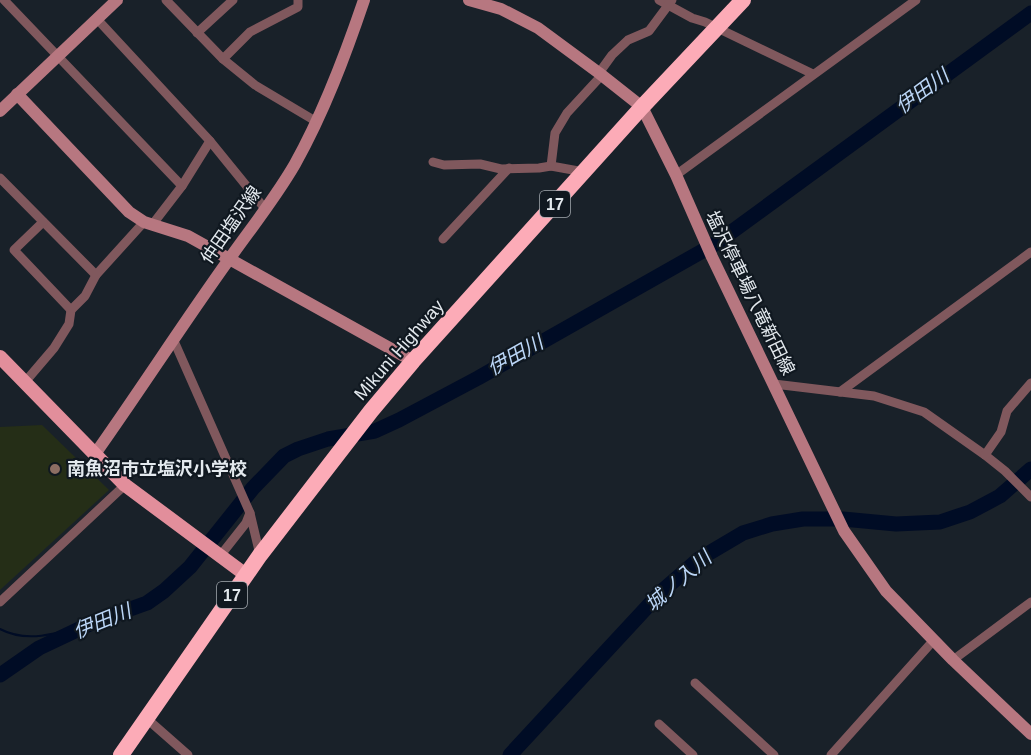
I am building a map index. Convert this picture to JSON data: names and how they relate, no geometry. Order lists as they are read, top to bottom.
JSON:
{
  "streets": {
    "highway": ["17", "Mikuni Highway"],
    "main road": ["仲田塩沢線", "塩沢停車場八竜新田線"]
  },
  "crossings": [
    ["塩沢停車場八竜新田線", "Mikuni Highway"]
  ],
  "water": ["伊田川", "城ノ入川"],
  "places": ["南魚沼市立塩沢小学校"]
}
